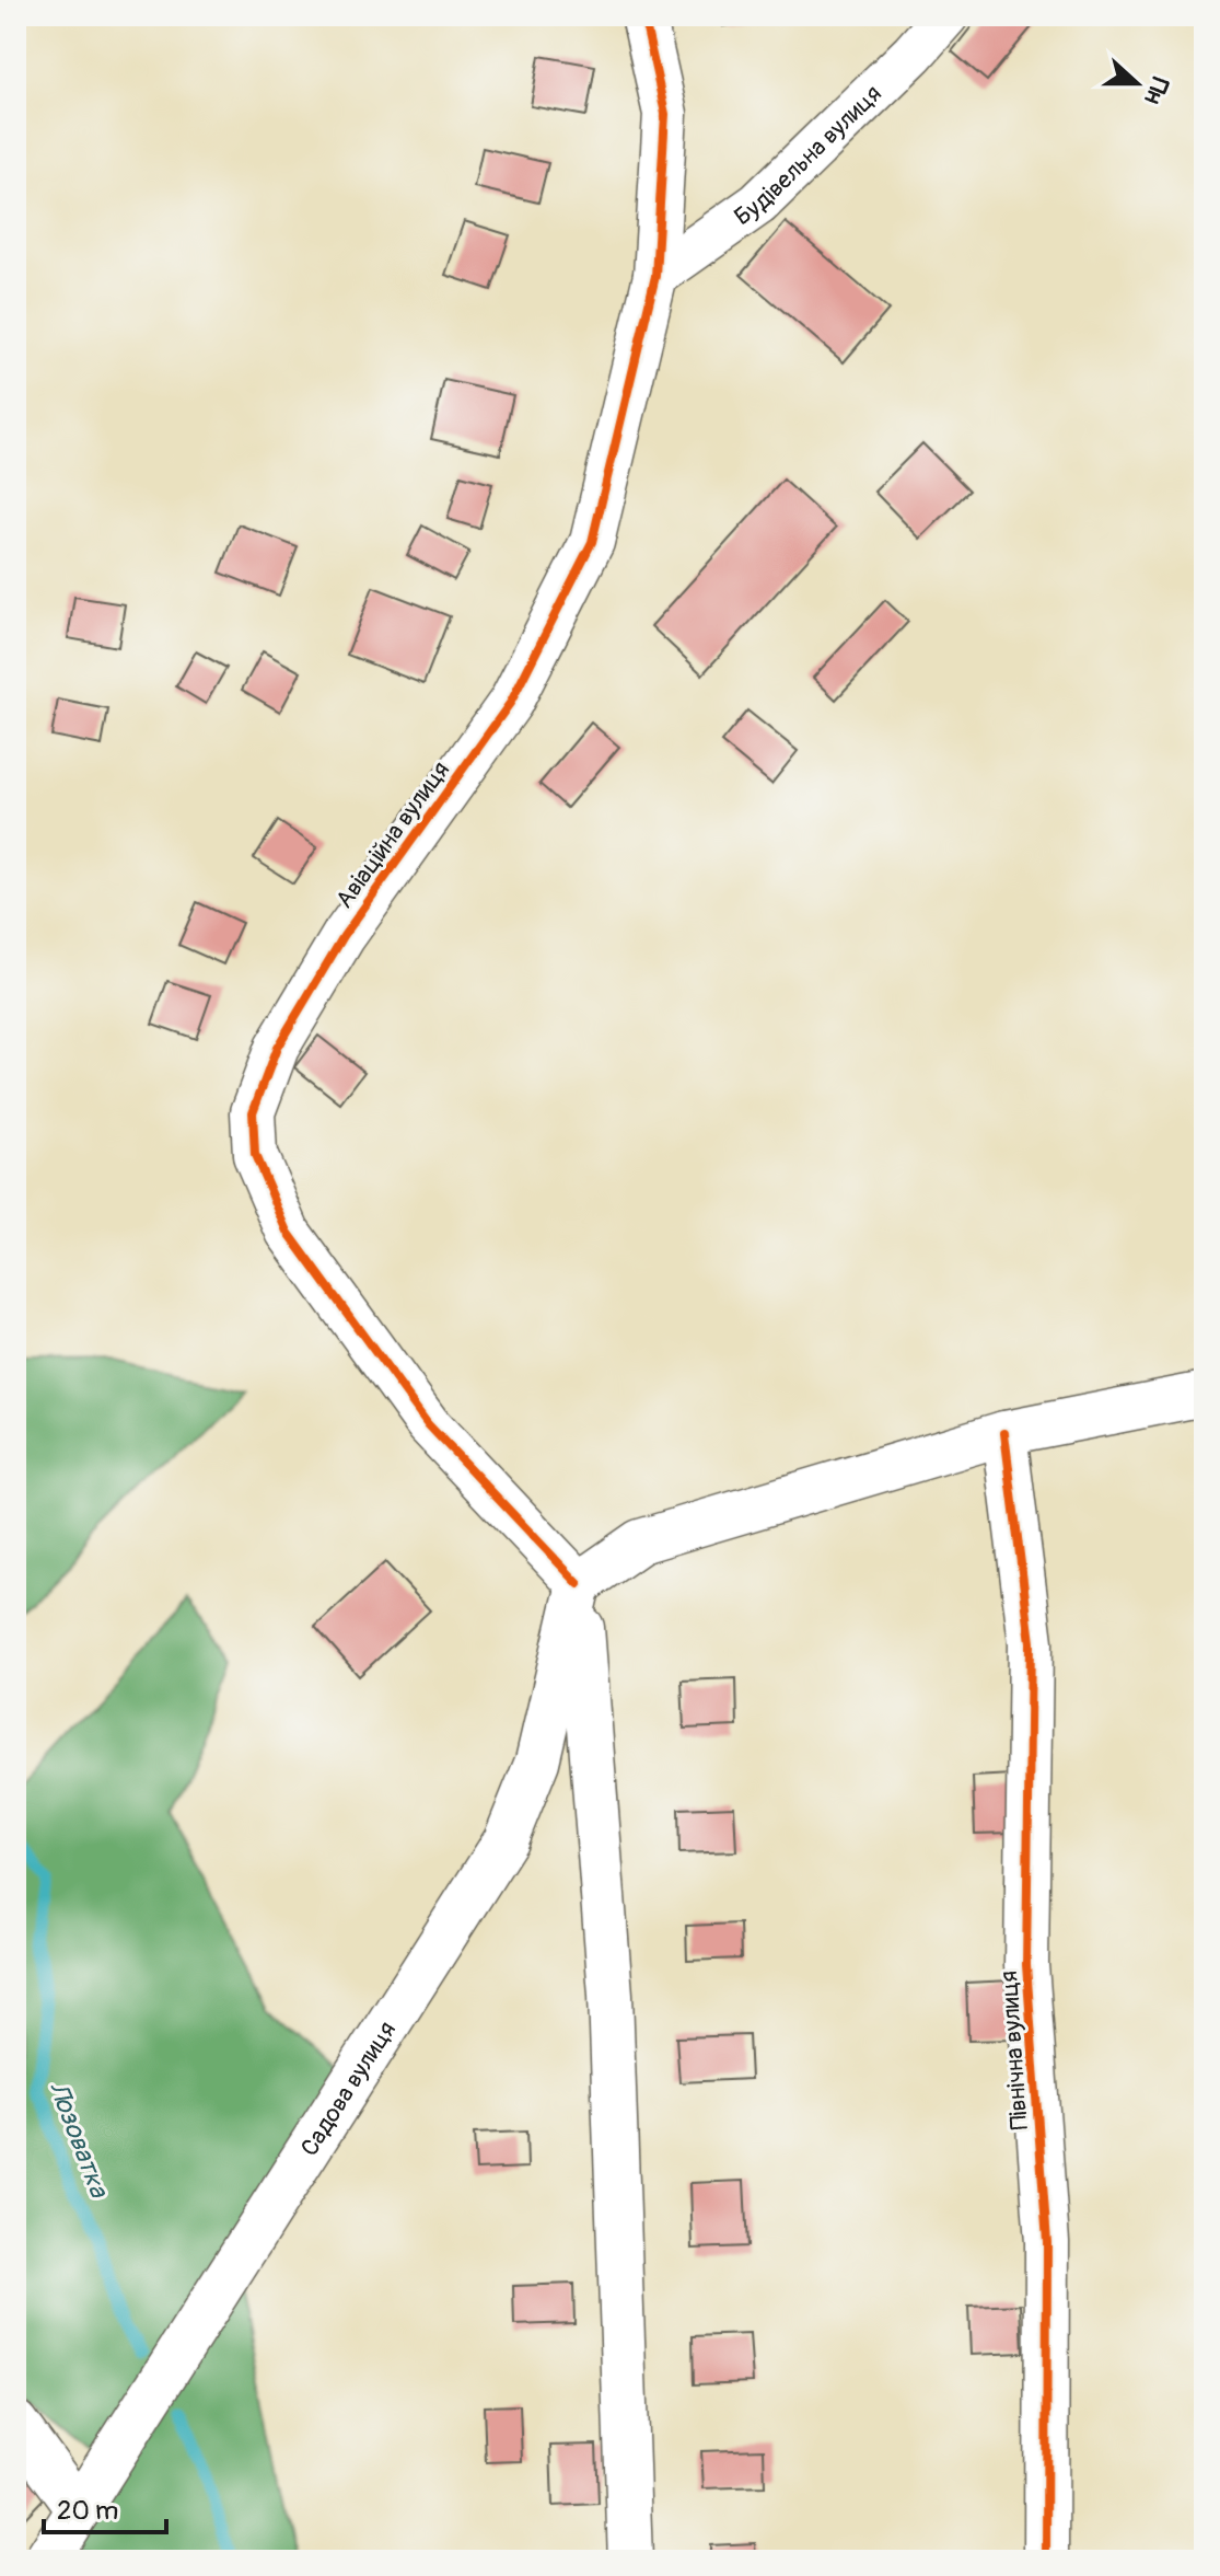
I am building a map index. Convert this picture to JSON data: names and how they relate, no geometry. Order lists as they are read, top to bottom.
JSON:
{
  "streets": {
    "street": [
      "Будівельна вулиця",
      "Авіаційна вулиця",
      "Північна вулиця",
      "Садова вулиця"
    ]
  },
  "crossings": [
    ["Будівельна вулиця", "Авіаційна вулиця"],
    ["Авіаційна вулиця", "Садова вулиця"]
  ],
  "water": ["Лозоватка"],
  "scale_bar": "20 m",
  "north": "right"
}
